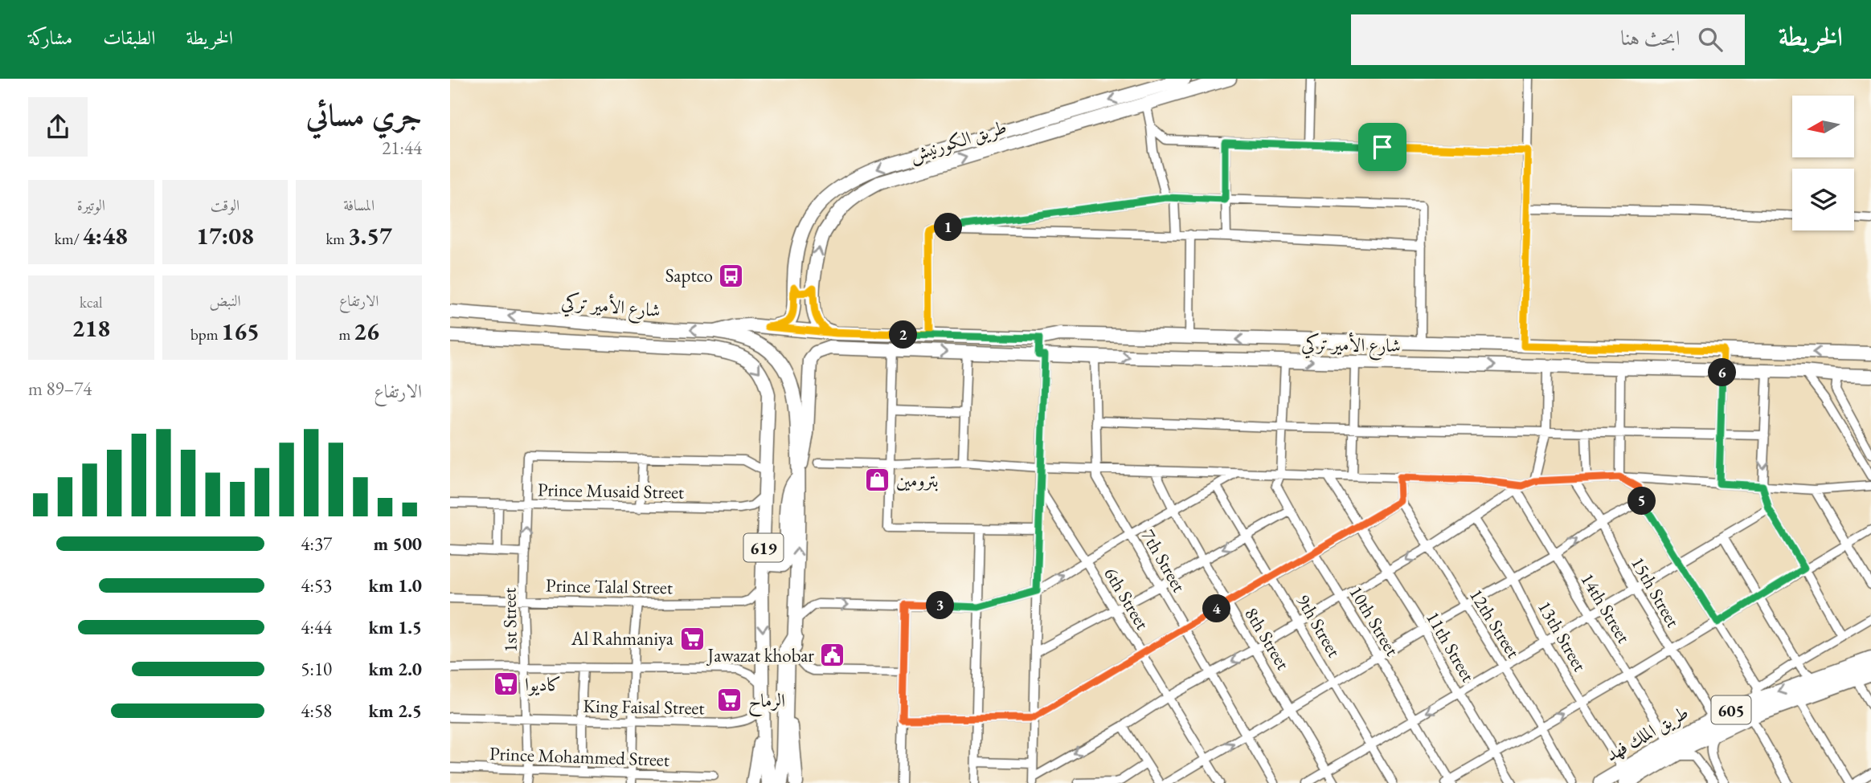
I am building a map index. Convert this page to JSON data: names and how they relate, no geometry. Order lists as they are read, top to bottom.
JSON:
{
  "streets": {
    "highway": ["605", "طريق الملك فهد"],
    "main road": ["طريق الكورنيش", "شارع الأمير تركي", "619"],
    "street": [
      "Prince Musaid Street",
      "7th Street",
      "Prince Talal Street",
      "15th Street",
      "6th Street",
      "14th Street",
      "1st Street",
      "10th Street",
      "12th Street",
      "9th Street",
      "13th Street",
      "8th Street",
      "11th Street",
      "King Faisal Street",
      "Prince Mohammed Street"
    ]
  },
  "crossings": [
    ["طريق الكورنيش", "شارع الأمير تركي"],
    ["شارع الأمير تركي", "619"],
    ["Prince Musaid Street", "619"],
    ["Prince Musaid Street", "1st Street"],
    ["619", "Prince Talal Street"],
    ["619", "King Faisal Street"],
    ["Prince Talal Street", "1st Street"],
    ["15th Street", "طريق الملك فهد"],
    ["14th Street", "طريق الملك فهد"],
    ["1st Street", "King Faisal Street"],
    ["1st Street", "Prince Mohammed Street"],
    ["13th Street", "طريق الملك فهد"]
  ],
  "places": {
    "bus stop": ["Saptco"],
    "shop": ["بترومين"],
    "supermarket": ["Al Rahmaniya", "كاديوا", "الرماح"],
    "public building": ["Jawazat khobar"]
  },
  "north": "left",
  "page": {
    "header": "الخريطة",
    "search": "ابحث هنا",
    "nav": ["الخريطة", "الطبقات", "مشاركة"],
    "heading": ["جري مسائي", "21:44"],
    "stats": [
      ["المسافة", "3.57 km"],
      ["الوقت", "17:08"],
      ["الوتيرة", "4:48 /km"],
      ["الارتفاع", "26 m"],
      ["النبض", "165 bpm"],
      ["kcal", "218"]
    ],
    "pins": [
      "1",
      "2",
      "6",
      "5",
      "3",
      "4"
    ],
    "chart": ["الارتفاع", "74–89 m"],
    "list": [
      {
        "name": "500 m",
        "note": "4:37"
      },
      {
        "name": "1.0 km",
        "note": "4:53"
      },
      {
        "name": "1.5 km",
        "note": "4:44"
      },
      {
        "name": "2.0 km",
        "note": "5:10"
      },
      {
        "name": "2.5 km",
        "note": "4:58"
      }
    ]
  }
}
